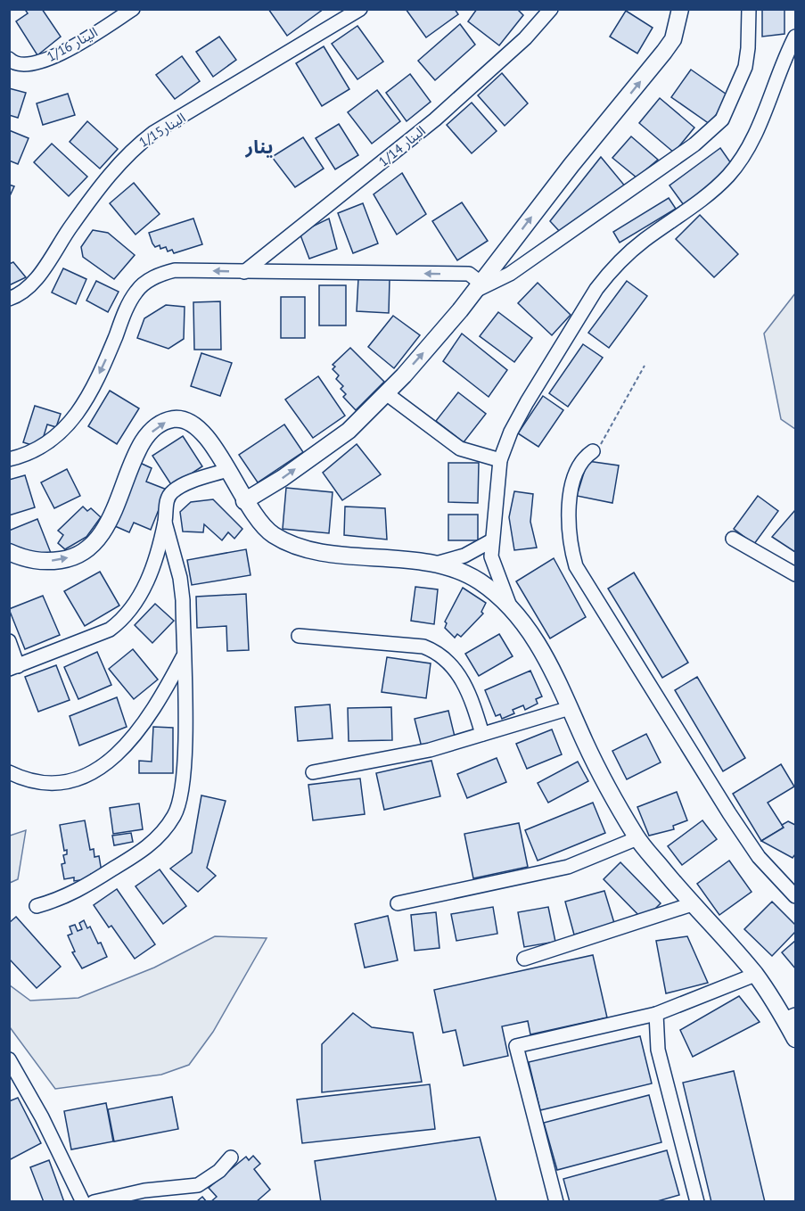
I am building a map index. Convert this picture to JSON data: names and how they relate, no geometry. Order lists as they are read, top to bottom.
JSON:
{
  "streets": {
    "street": ["الينار 1/16", "الينار1/15", "الينار 1/14"]
  },
  "districts": ["ينار"]
}
